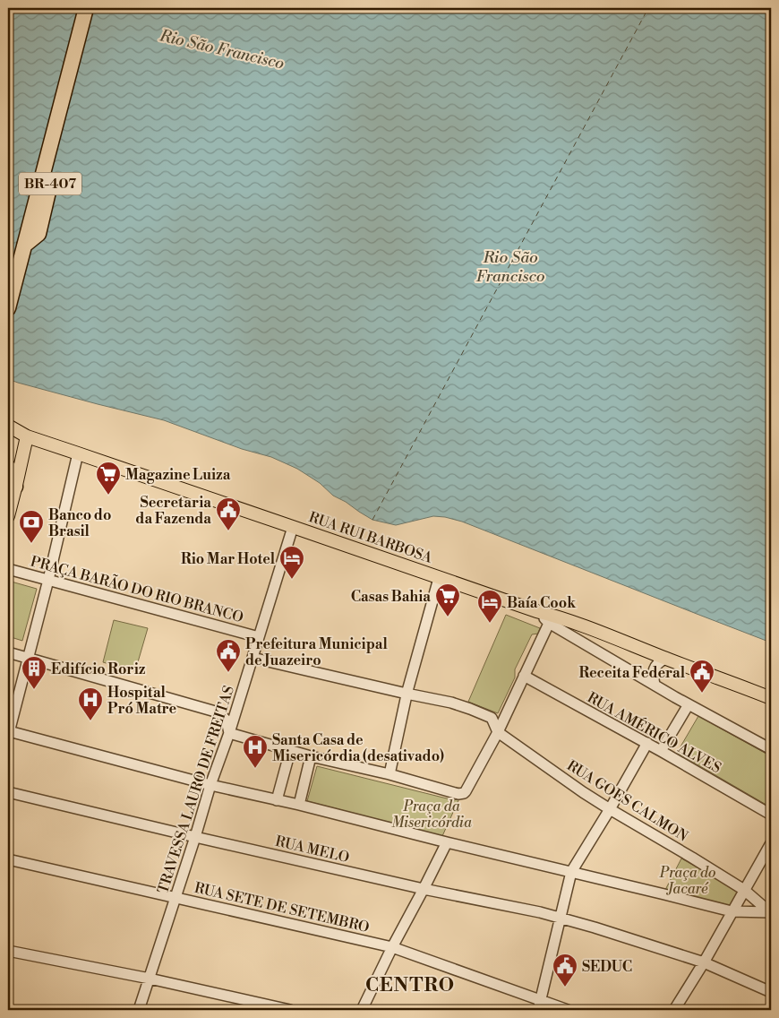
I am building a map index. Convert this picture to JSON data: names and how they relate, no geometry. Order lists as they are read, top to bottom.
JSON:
{
  "streets": {
    "highway": ["BR-407"],
    "main road": ["RUA RUI BARBOSA"],
    "street": [
      "PRAÇA BARÃO DO RIO BRANCO",
      "RUA AMÉRICO ALVES",
      "TRAVESSA LAURO DE FREITAS",
      "RUA GOES CALMON",
      "RUA MELO",
      "RUA SETE DE SETEMBRO"
    ]
  },
  "crossings": [
    ["RUA RUI BARBOSA", "TRAVESSA LAURO DE FREITAS"],
    ["PRAÇA BARÃO DO RIO BRANCO", "TRAVESSA LAURO DE FREITAS"],
    ["TRAVESSA LAURO DE FREITAS", "RUA GOES CALMON"],
    ["TRAVESSA LAURO DE FREITAS", "RUA MELO"],
    ["TRAVESSA LAURO DE FREITAS", "RUA SETE DE SETEMBRO"]
  ],
  "districts": ["CENTRO"],
  "water": ["Rio São Francisco"],
  "parks": ["Praça da Misericórdia", "Praça do Jacaré"],
  "places": {
    "supermarket": ["Magazine Luiza", "Casas Bahia"],
    "public building": [
      "Secretaria da Fazenda",
      "Prefeitura Municipal de Juazeiro",
      "Receita Federal",
      "SEDUC"
    ],
    "bank": ["Banco do Brasil"],
    "hotel": ["Rio Mar Hotel", "Baía Cook"],
    "building": ["Edifício Roriz"],
    "hospital": ["Hospital Pró Matre", "Santa Casa de Misericórdia (desativado)"]
  }
}
